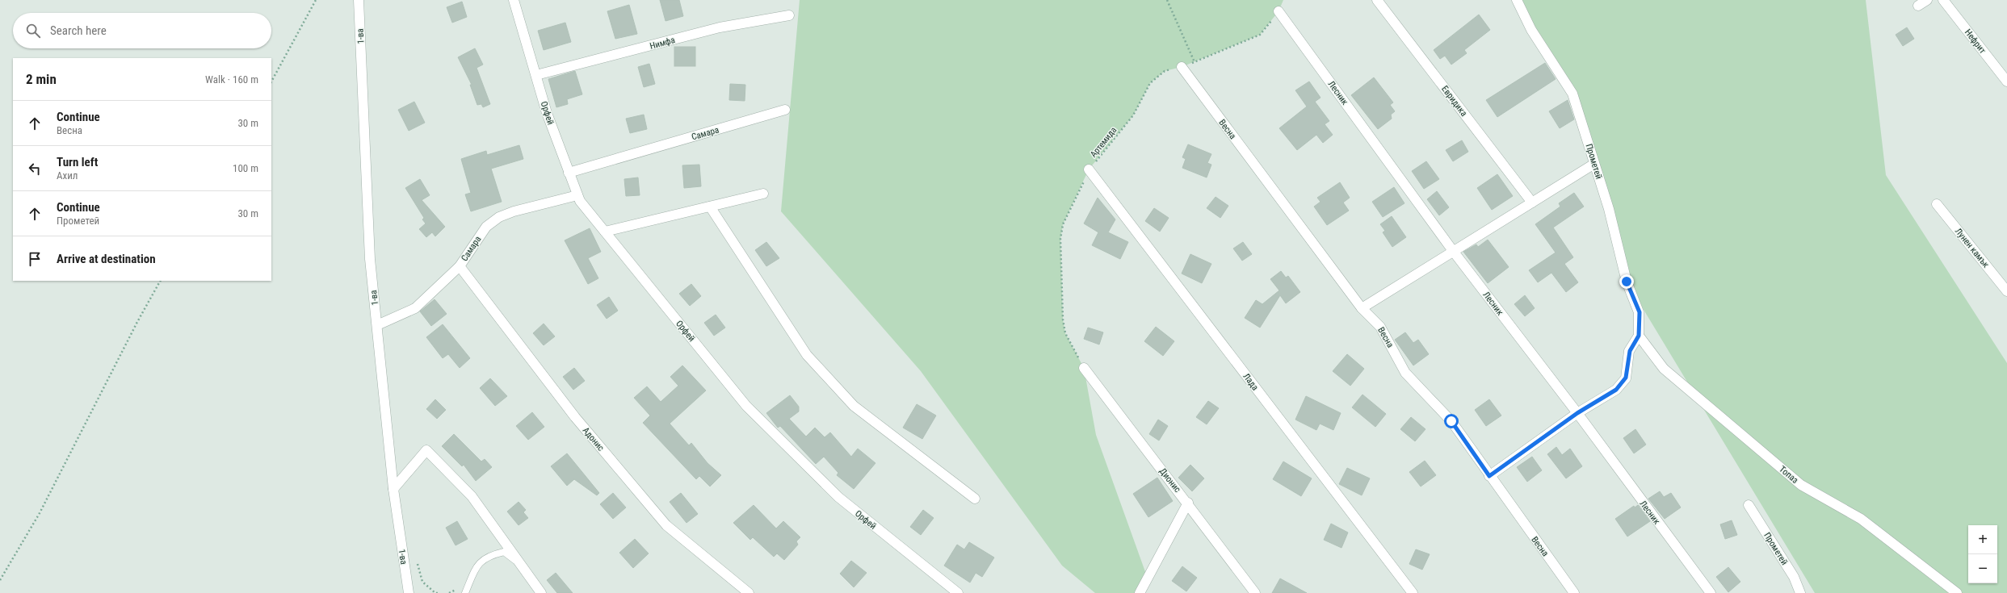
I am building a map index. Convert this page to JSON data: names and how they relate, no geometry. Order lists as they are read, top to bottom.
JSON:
{
  "streets": {
    "street": [
      "1-ва",
      "Нефрит",
      "Нимфа",
      "Лесник",
      "Евридика",
      "Орфей",
      "Весна",
      "Самара",
      "Прометей",
      "Лунен камък",
      "Лада",
      "Адонис",
      "Топаз",
      "Дионис"
    ],
    "path": ["Артемида"]
  },
  "crossings": [
    ["1-ва", "Самара"],
    ["Нимфа", "Орфей"],
    ["Лесник", "Артемида"],
    ["Орфей", "Самара"],
    ["Весна", "Артемида"],
    ["Самара", "Адонис"],
    ["Артемида", "Лада"],
    ["Артемида", "Дионис"],
    ["Прометей", "Топаз"]
  ],
  "page": {
    "search": "Search here",
    "heading": ["2 min", "Walk · 160 m"],
    "list": [
      ["Continue", "Весна", "30 m"],
      ["Turn left", "Ахил", "100 m"],
      ["Continue", "Прометей", "30 m"],
      "Arrive at destination"
    ],
    "map_buttons": ["+", "−"]
  }
}
